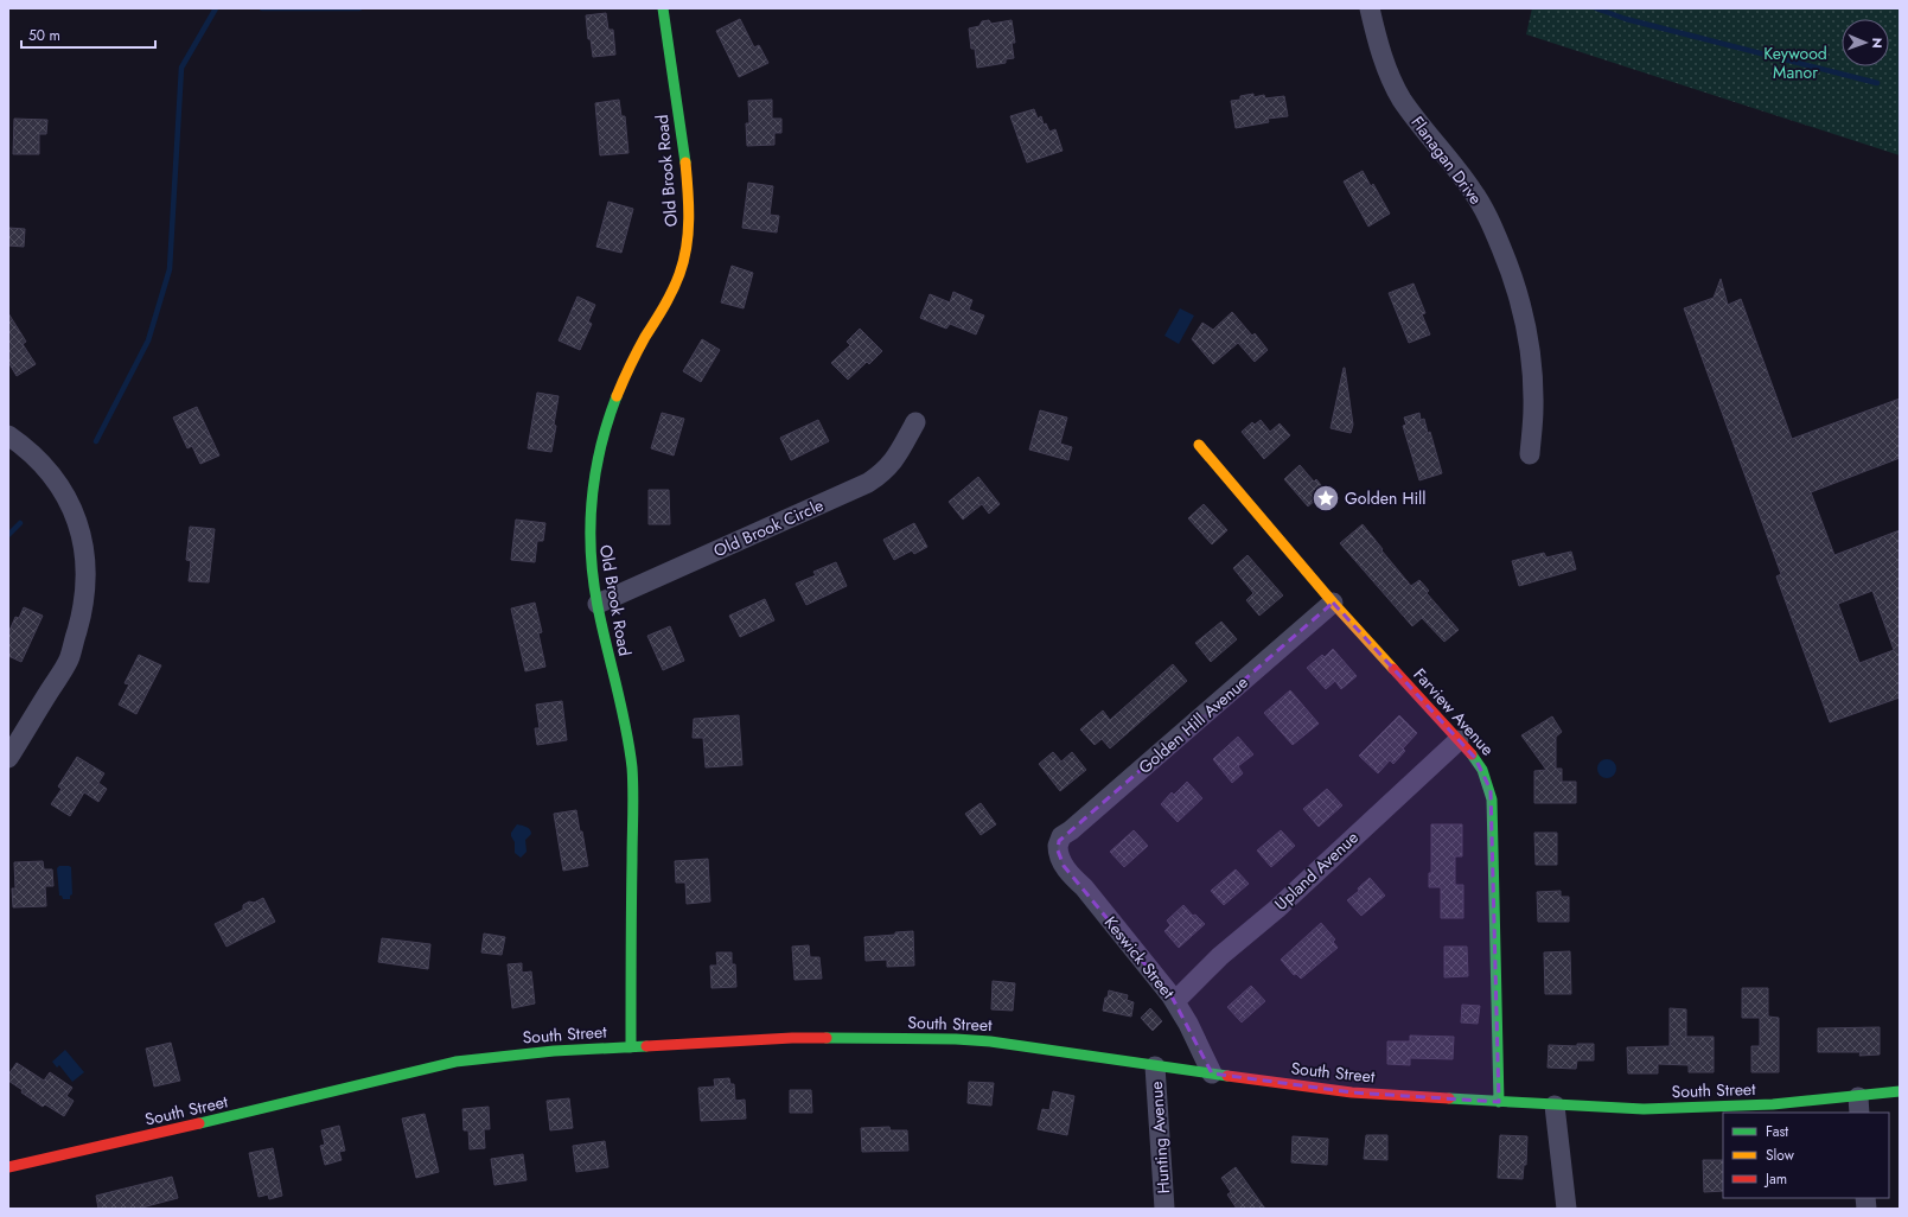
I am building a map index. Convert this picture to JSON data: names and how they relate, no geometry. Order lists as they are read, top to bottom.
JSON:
{
  "streets": {
    "street": [
      "Flanagan Drive",
      "Old Brook Road",
      "Old Brook Circle",
      "Farview Avenue",
      "Golden Hill Avenue",
      "Upland Avenue",
      "Keswick Street",
      "South Street",
      "Hunting Avenue"
    ]
  },
  "crossings": [
    ["Old Brook Road", "Old Brook Circle"],
    ["Old Brook Road", "South Street"],
    ["Farview Avenue", "Golden Hill Avenue"],
    ["Farview Avenue", "Upland Avenue"],
    ["Farview Avenue", "South Street"],
    ["Golden Hill Avenue", "Keswick Street"],
    ["Upland Avenue", "Keswick Street"],
    ["Keswick Street", "South Street"],
    ["South Street", "Hunting Avenue"]
  ],
  "parks": ["Keywood Manor"],
  "places": {
    "place": ["Golden Hill"]
  },
  "legend": ["Fast", "Slow", "Jam"],
  "scale_bar": "50 m",
  "north": "right"
}
